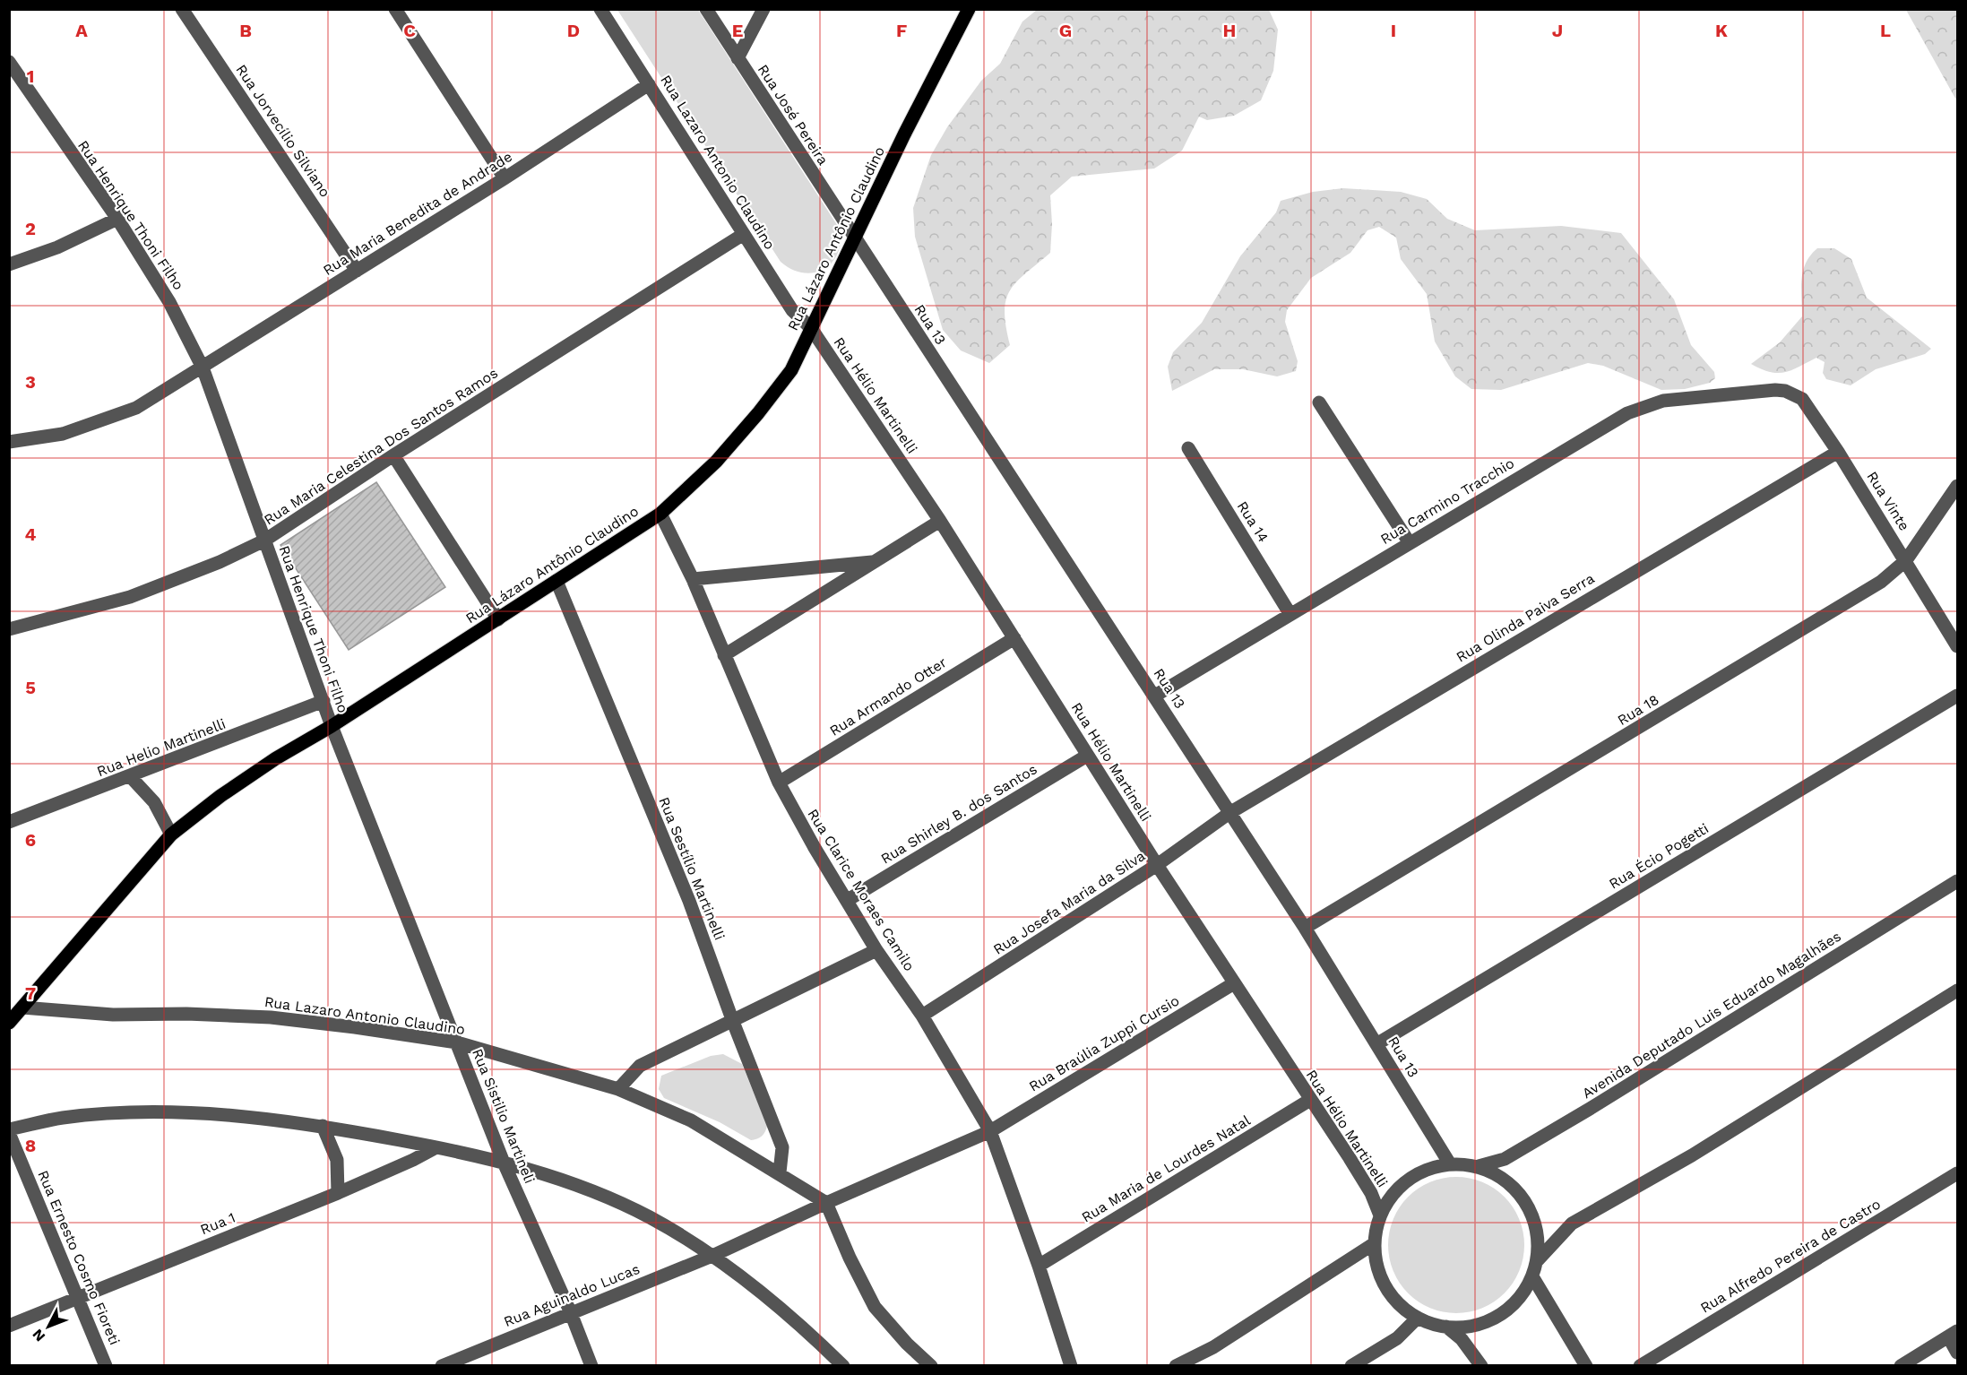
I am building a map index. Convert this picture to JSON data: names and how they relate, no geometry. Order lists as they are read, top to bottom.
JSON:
{
  "streets": {
    "main road": ["Rua Lázaro Antônio Claudino"],
    "street": [
      "Rua José Pereira",
      "Rua Jorvecílio Silviano",
      "Rua Lazaro Antonio Claudino",
      "Rua Maria Benedita de Andrade",
      "Rua Henrique Thoni Filho",
      "Rua 13",
      "Rua Hélio Martinelli",
      "Rua Maria Celestina Dos Santos Ramos",
      "Rua Carmino Tracchio",
      "Rua Vinte",
      "Rua 14",
      "Rua Olinda Paiva Serra",
      "Rua Armando Otter",
      "Rua 18",
      "Rua Helio Martinelli",
      "Rua Shirley B. dos Santos",
      "Rua Écio Pogetti",
      "Rua Sestílio Martinelli",
      "Rua Clarice Moraes Camilo",
      "Rua Josefa Maria da Silva",
      "Avenida Deputado Luis Eduardo Magalhães",
      "Rua Braúlia Zuppi Cursio",
      "Rua Sistilio Martineli",
      "Rua Maria de Lourdes Natal",
      "Rua 1",
      "Rua Alfredo Pereira de Castro",
      "Rua Ernesto Cosmo Fioreti",
      "Rua Aguinaldo Lucas"
    ]
  },
  "crossings": [
    ["Rua José Pereira", "Rua Lázaro Antônio Claudino"],
    ["Rua José Pereira", "Rua 13"],
    ["Rua Jorvecílio Silviano", "Rua Maria Benedita de Andrade"],
    ["Rua Lazaro Antonio Claudino", "Rua Maria Benedita de Andrade"],
    ["Rua Lazaro Antonio Claudino", "Rua Lázaro Antônio Claudino"],
    ["Rua Lazaro Antonio Claudino", "Rua Hélio Martinelli"],
    ["Rua Lazaro Antonio Claudino", "Rua Maria Celestina Dos Santos Ramos"],
    ["Rua Lazaro Antonio Claudino", "Rua Sestílio Martinelli"],
    ["Rua Lazaro Antonio Claudino", "Rua Sistilio Martineli"],
    ["Rua Maria Benedita de Andrade", "Rua Henrique Thoni Filho"],
    ["Rua Henrique Thoni Filho", "Rua Lázaro Antônio Claudino"],
    ["Rua Henrique Thoni Filho", "Rua Maria Celestina Dos Santos Ramos"],
    ["Rua Henrique Thoni Filho", "Rua Helio Martinelli"],
    ["Rua Henrique Thoni Filho", "Rua Sistilio Martineli"],
    ["Rua Lázaro Antônio Claudino", "Rua 13"],
    ["Rua Lázaro Antônio Claudino", "Rua Hélio Martinelli"],
    ["Rua Lázaro Antônio Claudino", "Rua Sestílio Martinelli"],
    ["Rua Lázaro Antônio Claudino", "Rua Clarice Moraes Camilo"],
    ["Rua Lázaro Antônio Claudino", "Rua Sistilio Martineli"],
    ["Rua 13", "Rua Hélio Martinelli"],
    ["Rua 13", "Rua Carmino Tracchio"],
    ["Rua 13", "Rua Olinda Paiva Serra"],
    ["Rua 13", "Rua 18"],
    ["Rua 13", "Rua Écio Pogetti"],
    ["Rua 13", "Rua Josefa Maria da Silva"],
    ["Rua 13", "Avenida Deputado Luis Eduardo Magalhães"],
    ["Rua Hélio Martinelli", "Rua Armando Otter"],
    ["Rua Hélio Martinelli", "Rua Shirley B. dos Santos"],
    ["Rua Hélio Martinelli", "Rua Josefa Maria da Silva"],
    ["Rua Hélio Martinelli", "Avenida Deputado Luis Eduardo Magalhães"],
    ["Rua Hélio Martinelli", "Rua Braúlia Zuppi Cursio"],
    ["Rua Hélio Martinelli", "Rua Maria de Lourdes Natal"],
    ["Rua Carmino Tracchio", "Rua Vinte"],
    ["Rua Carmino Tracchio", "Rua 14"],
    ["Rua Vinte", "Rua Olinda Paiva Serra"],
    ["Rua Vinte", "Rua 18"],
    ["Rua Olinda Paiva Serra", "Rua Josefa Maria da Silva"],
    ["Rua Armando Otter", "Rua Clarice Moraes Camilo"],
    ["Rua Shirley B. dos Santos", "Rua Clarice Moraes Camilo"],
    ["Rua Clarice Moraes Camilo", "Rua Josefa Maria da Silva"],
    ["Rua Clarice Moraes Camilo", "Rua Braúlia Zuppi Cursio"],
    ["Rua Clarice Moraes Camilo", "Rua Maria de Lourdes Natal"],
    ["Rua Sistilio Martineli", "Rua Aguinaldo Lucas"],
    ["Rua 1", "Rua Ernesto Cosmo Fioreti"]
  ],
  "north": "bottom left",
  "grid": {
    "columns": [
      "A",
      "B",
      "C",
      "D",
      "E",
      "F",
      "G",
      "H",
      "I",
      "J",
      "K",
      "L"
    ],
    "rows": [
      "1",
      "2",
      "3",
      "4",
      "5",
      "6",
      "7",
      "8"
    ]
  }
}
